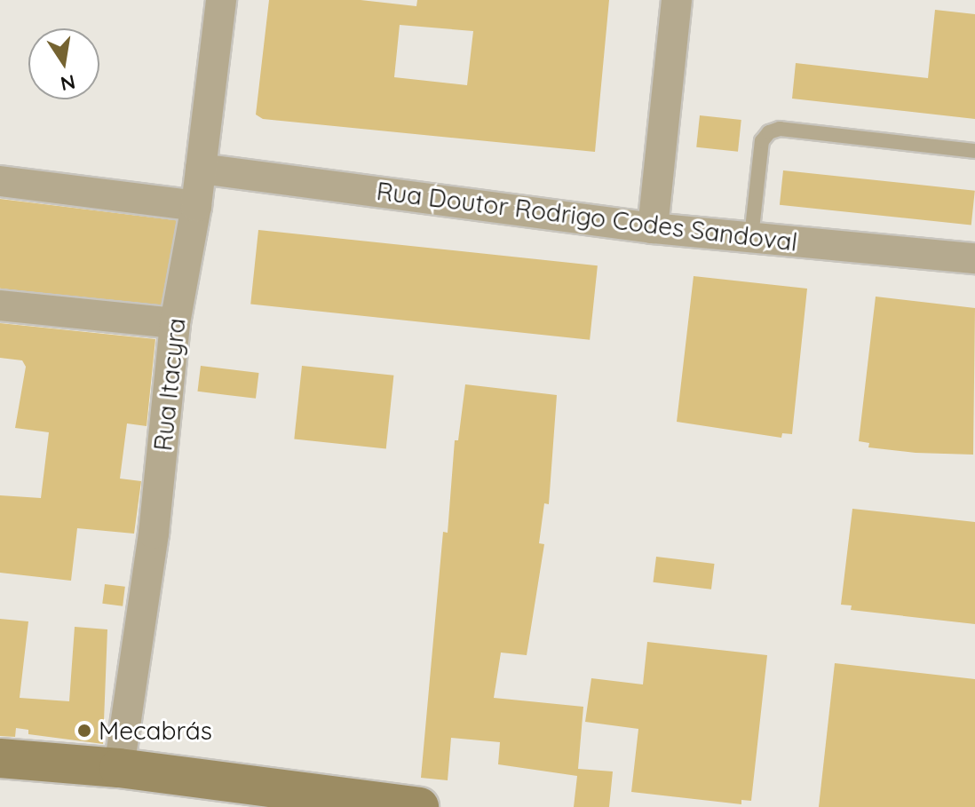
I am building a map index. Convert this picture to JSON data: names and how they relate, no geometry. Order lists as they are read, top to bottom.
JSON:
{
  "streets": {
    "street": ["Rua Doutor Rodrigo Codes Sandoval", "Rua Itacyra"]
  },
  "crossings": [
    ["Rua Doutor Rodrigo Codes Sandoval", "Rua Itacyra"]
  ],
  "places": ["Mecabrás"],
  "north": "bottom"
}
